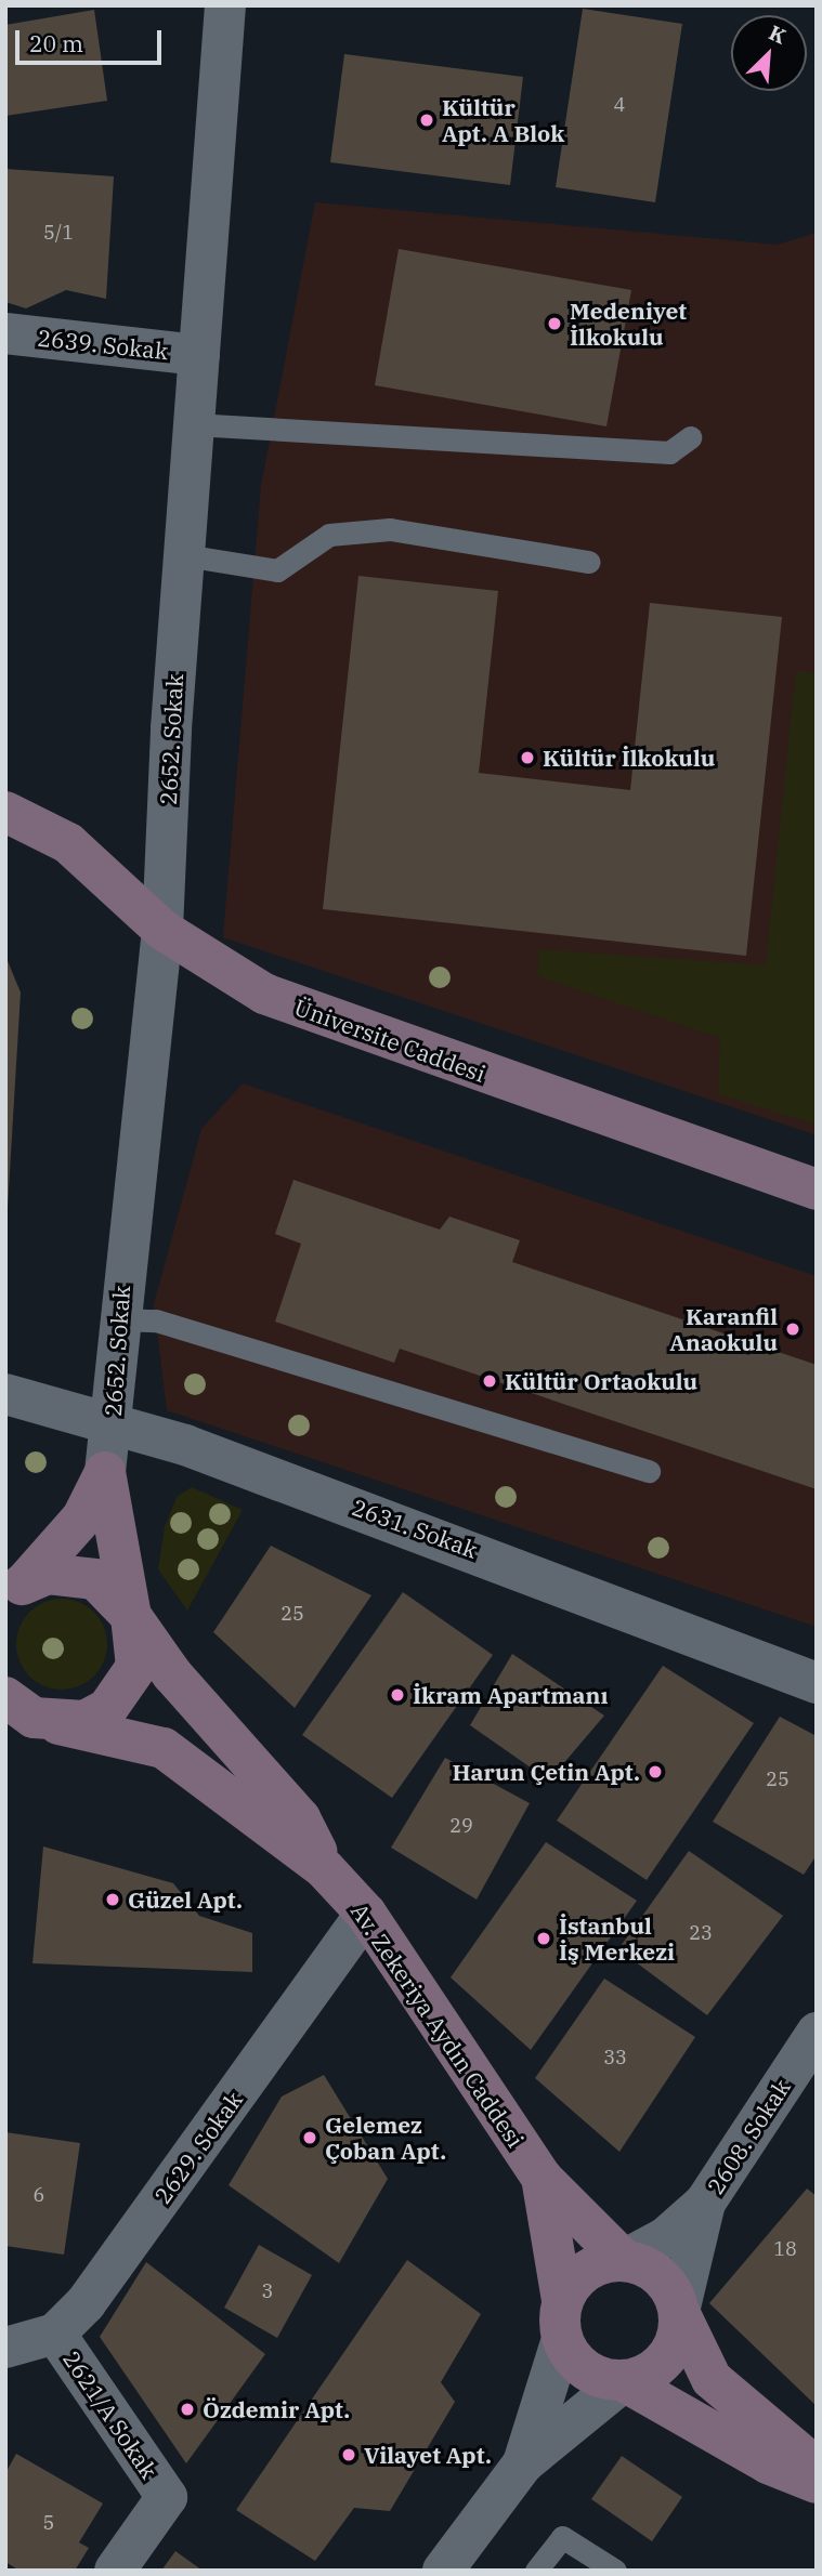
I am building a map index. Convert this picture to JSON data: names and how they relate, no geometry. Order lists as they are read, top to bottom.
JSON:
{
  "streets": {
    "street": [
      "2639. Sokak",
      "2652. Sokak",
      "Üniversite Caddesi",
      "2631. Sokak",
      "Av. Zekeriya Aydın Caddesi",
      "2608. Sokak",
      "2629. Sokak",
      "2621/A Sokak"
    ]
  },
  "crossings": [
    ["2639. Sokak", "2652. Sokak"],
    ["2652. Sokak", "Üniversite Caddesi"],
    ["2652. Sokak", "2631. Sokak"],
    ["Av. Zekeriya Aydın Caddesi", "2629. Sokak"],
    ["2629. Sokak", "2621/A Sokak"]
  ],
  "places": [
    "Kültür Apt. A Blok",
    "Medeniyet İlkokulu",
    "Kültür İlkokulu",
    "Karanfil Anaokulu",
    "Kültür Ortaokulu",
    "İkram Apartmanı",
    "Harun Çetin Apt.",
    "Güzel Apt.",
    "İstanbul İş Merkezi",
    "Gelemez Çoban Apt.",
    "Özdemir Apt.",
    "Vilayet Apt."
  ],
  "house_numbers": [
    "4",
    "5/1",
    "25",
    "25",
    "29",
    "23",
    "33",
    "6",
    "18",
    "3",
    "5"
  ],
  "scale_bar": "20 m",
  "north": "top right"
}
